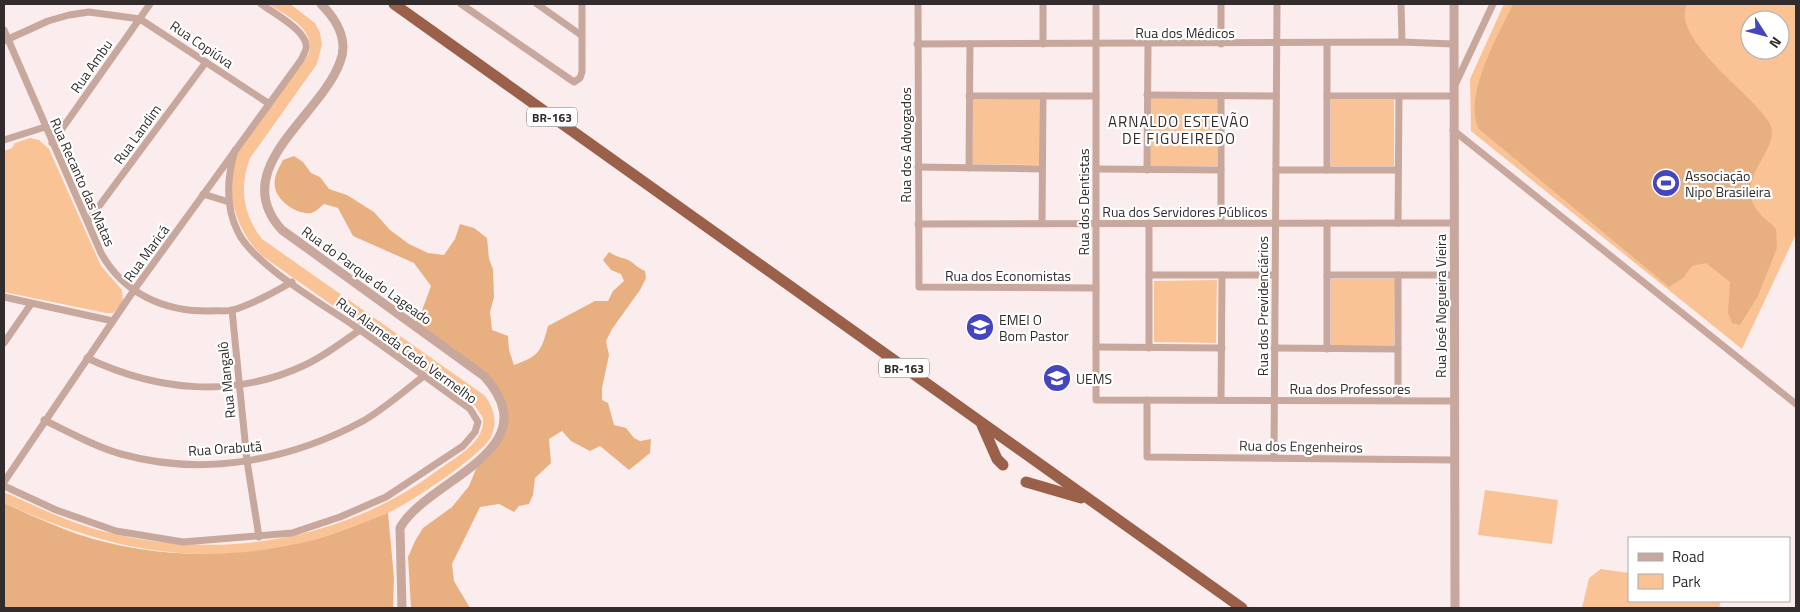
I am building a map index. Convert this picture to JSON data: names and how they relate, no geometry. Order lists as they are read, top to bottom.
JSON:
{
  "streets": {
    "highway": ["BR-163"],
    "street": [
      "Rua dos Médicos",
      "Rua Copiúva",
      "Rua Ambu",
      "Rua Landim",
      "Rua dos Advogados",
      "Rua Recanto das Matas",
      "Rua dos Dentistas",
      "Rua dos Servidores Públicos",
      "Rua Maricá",
      "Rua do Parque do Lageado",
      "Rua dos Economistas",
      "Rua dos Previdenciários",
      "Rua José Nogueira Vieira",
      "Rua Alameda Cedo Vermelho",
      "Rua Mangalô",
      "Rua dos Professores",
      "Rua dos Engenheiros",
      "Rua Orabutã"
    ]
  },
  "crossings": [
    ["Rua dos Médicos", "Rua dos Advogados"],
    ["Rua dos Médicos", "Rua dos Dentistas"],
    ["Rua dos Médicos", "Rua dos Previdenciários"],
    ["Rua dos Médicos", "Rua José Nogueira Vieira"],
    ["Rua Copiúva", "Rua Ambu"],
    ["Rua Copiúva", "Rua Landim"],
    ["Rua Copiúva", "Rua Recanto das Matas"],
    ["Rua Copiúva", "Rua Maricá"],
    ["Rua Ambu", "Rua Recanto das Matas"],
    ["Rua Landim", "Rua Recanto das Matas"],
    ["Rua dos Advogados", "Rua dos Servidores Públicos"],
    ["Rua dos Advogados", "Rua dos Economistas"],
    ["Rua Recanto das Matas", "Rua Maricá"],
    ["Rua Recanto das Matas", "Rua Alameda Cedo Vermelho"],
    ["Rua Recanto das Matas", "Rua Mangalô"],
    ["Rua dos Dentistas", "Rua dos Servidores Públicos"],
    ["Rua dos Dentistas", "Rua dos Economistas"],
    ["Rua dos Dentistas", "Rua dos Professores"],
    ["Rua dos Servidores Públicos", "Rua dos Previdenciários"],
    ["Rua dos Servidores Públicos", "Rua José Nogueira Vieira"],
    ["Rua Maricá", "Rua Alameda Cedo Vermelho"],
    ["Rua Maricá", "Rua Orabutã"],
    ["Rua dos Previdenciários", "Rua dos Professores"],
    ["Rua dos Previdenciários", "Rua dos Engenheiros"],
    ["Rua José Nogueira Vieira", "Rua dos Professores"],
    ["Rua José Nogueira Vieira", "Rua dos Engenheiros"],
    ["Rua Alameda Cedo Vermelho", "Rua Mangalô"],
    ["Rua Alameda Cedo Vermelho", "Rua Orabutã"],
    ["Rua Mangalô", "Rua Orabutã"],
    ["Rua dos Professores", "Rua dos Engenheiros"]
  ],
  "districts": ["ARNALDO ESTEVÃO DE FIGUEIREDO"],
  "places": {
    "sports": ["Associação Nipo Brasileira"],
    "school or university": ["EMEI O Bom Pastor", "UEMS"]
  },
  "legend": ["Road", "Park"],
  "north": "bottom right"
}
